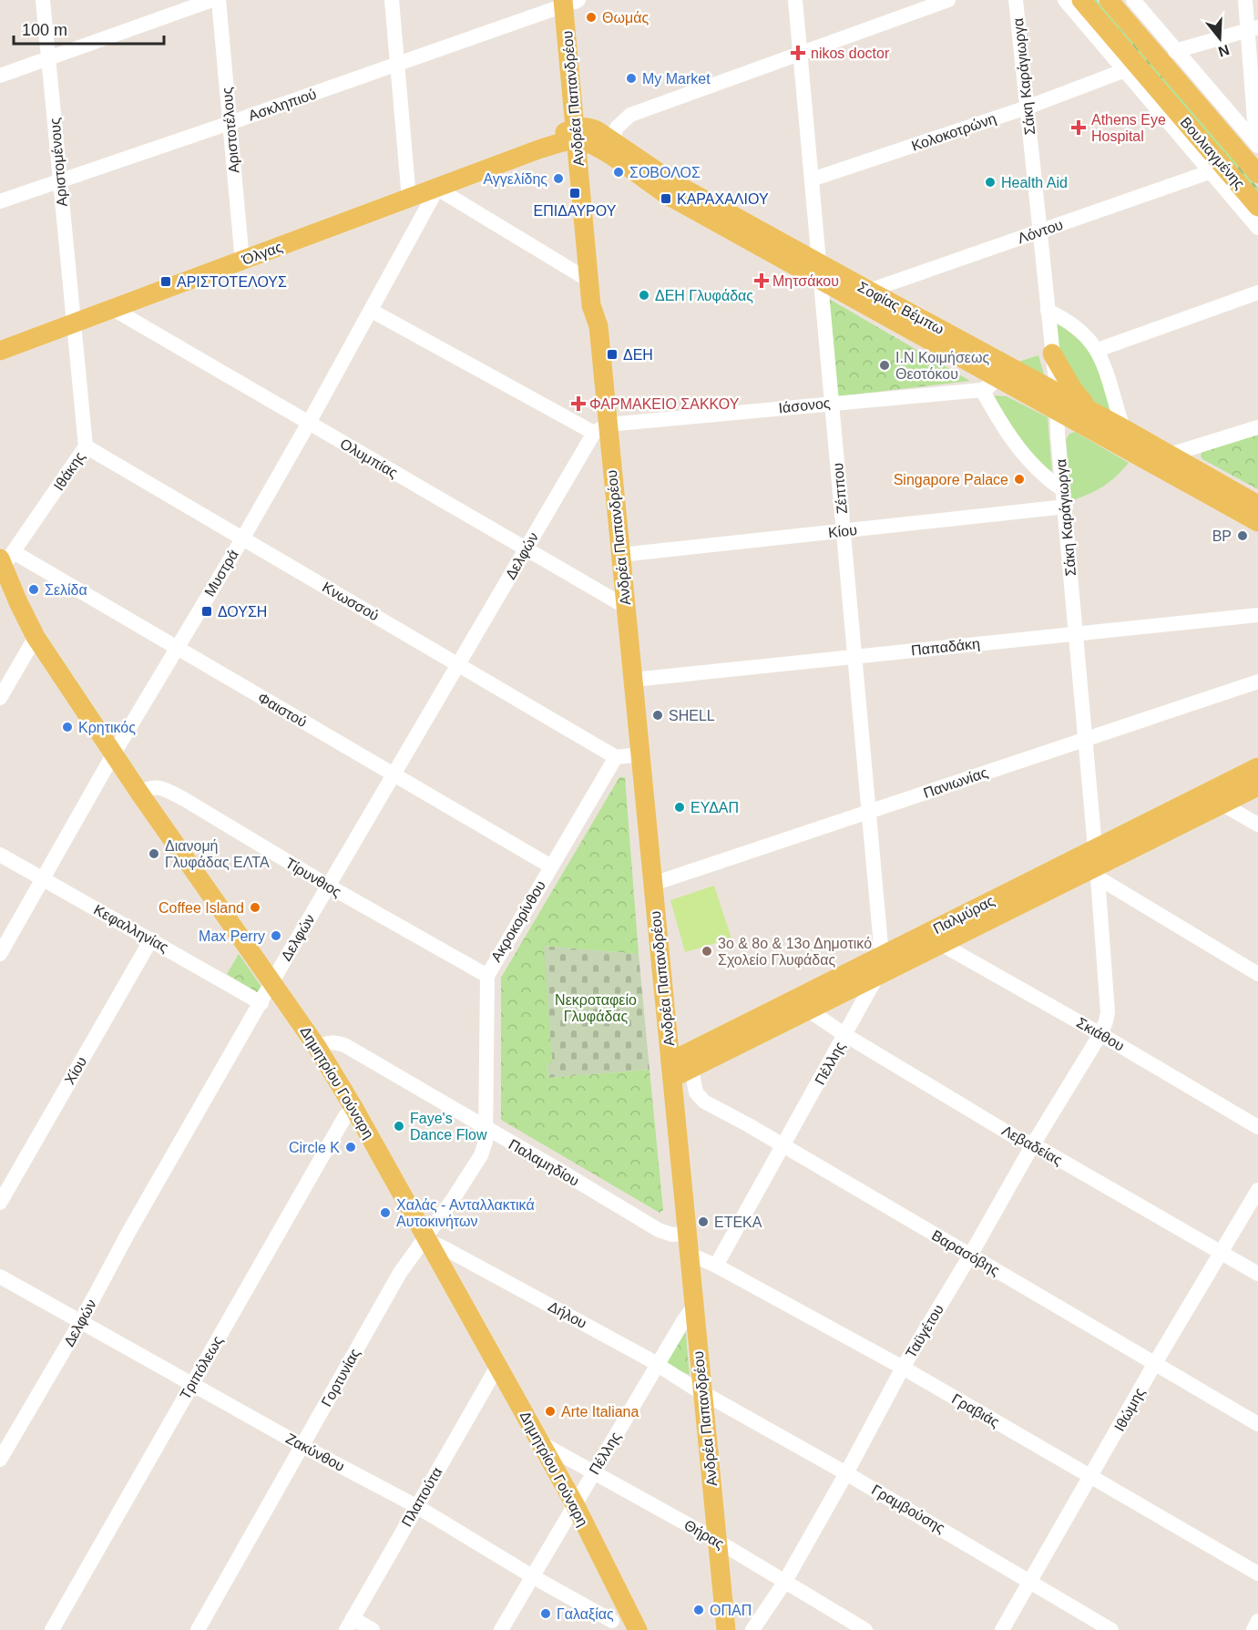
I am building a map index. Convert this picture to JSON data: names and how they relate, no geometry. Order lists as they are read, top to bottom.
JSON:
{
  "streets": {
    "main road": [
      "Ανδρέα Παπανδρέου",
      "Βουλιαγμένης",
      "Όλγας",
      "Σοφίας Βέμπω",
      "Παλμύρας",
      "Δημητρίου Γούναρη"
    ],
    "street": [
      "Σάκη Καράγιωργα",
      "Ασκληπιού",
      "Αριστοτέλους",
      "Κολοκοτρώνη",
      "Αριστομένους",
      "Λόντου",
      "Ιάσονος",
      "Ολυμπίας",
      "Ιθάκης",
      "Ζέππου",
      "Κίου",
      "Δελφών",
      "Μυστρά",
      "Κνωσσού",
      "Παπαδάκη",
      "Φαιστού",
      "Πανιωνίας",
      "Τίρυνθιος",
      "Ακροκορίνθου",
      "Κεφαλληνίας",
      "Σκιάθου",
      "Πέλλης",
      "Χίου",
      "Λεβαδείας",
      "Παλαμηδίου",
      "Βαρασόβης",
      "Δήλου",
      "Ταϋγέτου",
      "Τριπόλεως",
      "Γορτυνίας",
      "Ιθώμης",
      "Γραβιάς",
      "Ζακύνθου",
      "Πλαπούτα",
      "Γραμβούσης",
      "Θήρας"
    ]
  },
  "crossings": [
    ["Σάκη Καράγιωργα", "Κολοκοτρώνη"],
    ["Σάκη Καράγιωργα", "Λόντου"],
    ["Σάκη Καράγιωργα", "Σοφίας Βέμπω"],
    ["Σάκη Καράγιωργα", "Κίου"],
    ["Σάκη Καράγιωργα", "Παπαδάκη"],
    ["Σάκη Καράγιωργα", "Πανιωνίας"],
    ["Σάκη Καράγιωργα", "Παλμύρας"],
    ["Σάκη Καράγιωργα", "Σκιάθου"],
    ["Σάκη Καράγιωργα", "Ταϋγέτου"],
    ["Ανδρέα Παπανδρέου", "Ασκληπιού"],
    ["Ανδρέα Παπανδρέου", "Όλγας"],
    ["Ανδρέα Παπανδρέου", "Σοφίας Βέμπω"],
    ["Ανδρέα Παπανδρέου", "Ιάσονος"],
    ["Ανδρέα Παπανδρέου", "Ολυμπίας"],
    ["Ανδρέα Παπανδρέου", "Κίου"],
    ["Ανδρέα Παπανδρέου", "Δελφών"],
    ["Ανδρέα Παπανδρέου", "Παπαδάκη"],
    ["Ανδρέα Παπανδρέου", "Πανιωνίας"],
    ["Ανδρέα Παπανδρέου", "Παλμύρας"],
    ["Ανδρέα Παπανδρέου", "Πέλλης"],
    ["Ανδρέα Παπανδρέου", "Παλαμηδίου"],
    ["Ανδρέα Παπανδρέου", "Δήλου"],
    ["Ανδρέα Παπανδρέου", "Γραβιάς"],
    ["Ανδρέα Παπανδρέου", "Γραμβούσης"],
    ["Ανδρέα Παπανδρέου", "Θήρας"],
    ["Ασκληπιού", "Αριστοτέλους"],
    ["Ασκληπιού", "Αριστομένους"],
    ["Αριστοτέλους", "Όλγας"],
    ["Κολοκοτρώνη", "Ζέππου"],
    ["Αριστομένους", "Όλγας"],
    ["Αριστομένους", "Ιθάκης"],
    ["Λόντου", "Σοφίας Βέμπω"],
    ["Όλγας", "Σοφίας Βέμπω"],
    ["Όλγας", "Ολυμπίας"],
    ["Όλγας", "Ιθάκης"],
    ["Όλγας", "Μυστρά"],
    ["Σοφίας Βέμπω", "Ιάσονος"],
    ["Σοφίας Βέμπω", "Ζέππου"],
    ["Ιάσονος", "Ζέππου"],
    ["Ιάσονος", "Δελφών"],
    ["Ολυμπίας", "Δελφών"],
    ["Ολυμπίας", "Μυστρά"],
    ["Ιθάκης", "Κνωσσού"],
    ["Ιθάκης", "Φαιστού"],
    ["Ιθάκης", "Δημητρίου Γούναρη"],
    ["Ζέππου", "Κίου"],
    ["Ζέππου", "Παπαδάκη"],
    ["Ζέππου", "Πανιωνίας"],
    ["Ζέππου", "Παλμύρας"],
    ["Ζέππου", "Πέλλης"],
    ["Δελφών", "Κνωσσού"],
    ["Δελφών", "Φαιστού"],
    ["Δελφών", "Τίρυνθιος"],
    ["Δελφών", "Κεφαλληνίας"],
    ["Δελφών", "Δημητρίου Γούναρη"],
    ["Δελφών", "Ζακύνθου"],
    ["Μυστρά", "Κνωσσού"],
    ["Μυστρά", "Φαιστού"],
    ["Μυστρά", "Κεφαλληνίας"],
    ["Μυστρά", "Δημητρίου Γούναρη"],
    ["Κνωσσού", "Ακροκορίνθου"],
    ["Φαιστού", "Ακροκορίνθου"],
    ["Φαιστού", "Δημητρίου Γούναρη"],
    ["Τίρυνθιος", "Ακροκορίνθου"],
    ["Τίρυνθιος", "Δημητρίου Γούναρη"],
    ["Παλμύρας", "Σκιάθου"],
    ["Παλμύρας", "Πέλλης"],
    ["Παλμύρας", "Λεβαδείας"],
    ["Παλμύρας", "Βαρασόβης"],
    ["Ακροκορίνθου", "Παλαμηδίου"],
    ["Ακροκορίνθου", "Γορτυνίας"],
    ["Κεφαλληνίας", "Χίου"],
    ["Σκιάθου", "Ταϋγέτου"],
    ["Πέλλης", "Δημητρίου Γούναρη"],
    ["Πέλλης", "Λεβαδείας"],
    ["Πέλλης", "Βαρασόβης"],
    ["Πέλλης", "Δήλου"],
    ["Πέλλης", "Γραβιάς"],
    ["Πέλλης", "Ζακύνθου"],
    ["Πέλλης", "Θήρας"],
    ["Δημητρίου Γούναρη", "Παλαμηδίου"],
    ["Δημητρίου Γούναρη", "Δήλου"],
    ["Δημητρίου Γούναρη", "Τριπόλεως"],
    ["Δημητρίου Γούναρη", "Γορτυνίας"],
    ["Δημητρίου Γούναρη", "Ζακύνθου"],
    ["Δημητρίου Γούναρη", "Πλαπούτα"],
    ["Δημητρίου Γούναρη", "Θήρας"],
    ["Λεβαδείας", "Ταϋγέτου"],
    ["Λεβαδείας", "Ιθώμης"],
    ["Παλαμηδίου", "Γορτυνίας"],
    ["Βαρασόβης", "Ταϋγέτου"],
    ["Βαρασόβης", "Ιθώμης"],
    ["Δήλου", "Γορτυνίας"],
    ["Δήλου", "Γραμβούσης"],
    ["Ταϋγέτου", "Γραβιάς"],
    ["Ταϋγέτου", "Γραμβούσης"],
    ["Ταϋγέτου", "Θήρας"],
    ["Τριπόλεως", "Ζακύνθου"],
    ["Γορτυνίας", "Ζακύνθου"],
    ["Ιθώμης", "Γραβιάς"],
    ["Ιθώμης", "Γραμβούσης"],
    ["Ζακύνθου", "Πλαπούτα"]
  ],
  "parks": ["Νεκροταφείο Γλυφάδας"],
  "places": {
    "other": [
      "Θωμάς",
      "My Market",
      "ΣΟΒΟΛΟΣ",
      "Αγγελίδης",
      "Health Aid",
      "ΔΕΗ Γλυφάδας",
      "Ι.Ν Κοιμήσεως Θεοτόκου",
      "Singapore Palace",
      "BP",
      "Σελίδα",
      "SHELL",
      "Κρητικός",
      "ΕΥΔΑΠ",
      "Διανομή Γλυφάδας ΕΛΤΑ",
      "Coffee Island",
      "Max Perry",
      "3ο & 8ο & 13ο Δημοτικό Σχολείο Γλυφάδας",
      "Faye's Dance Flow",
      "Circle K",
      "Χαλάς - Ανταλλακτικά Αυτοκινήτων",
      "ΕΤΕΚΑ",
      "Arte Italiana",
      "ΟΠΑΠ",
      "Γαλαξίας"
    ],
    "health": [
      "nikos doctor",
      "Athens Eye Hospital",
      "Μητσάκου",
      "ΦΑΡΜΑΚΕΙΟ ΣΑΚΚΟΥ"
    ],
    "transit": [
      "ΕΠΙΔΑΥΡΟΥ",
      "ΚΑΡΑΧΑΛΙΟΥ",
      "ΑΡΙΣΤΟΤΕΛΟΥΣ",
      "ΔΕΗ",
      "ΔΟΥΣΗ"
    ]
  },
  "scale_bar": "100 m",
  "north": "bottom"
}
